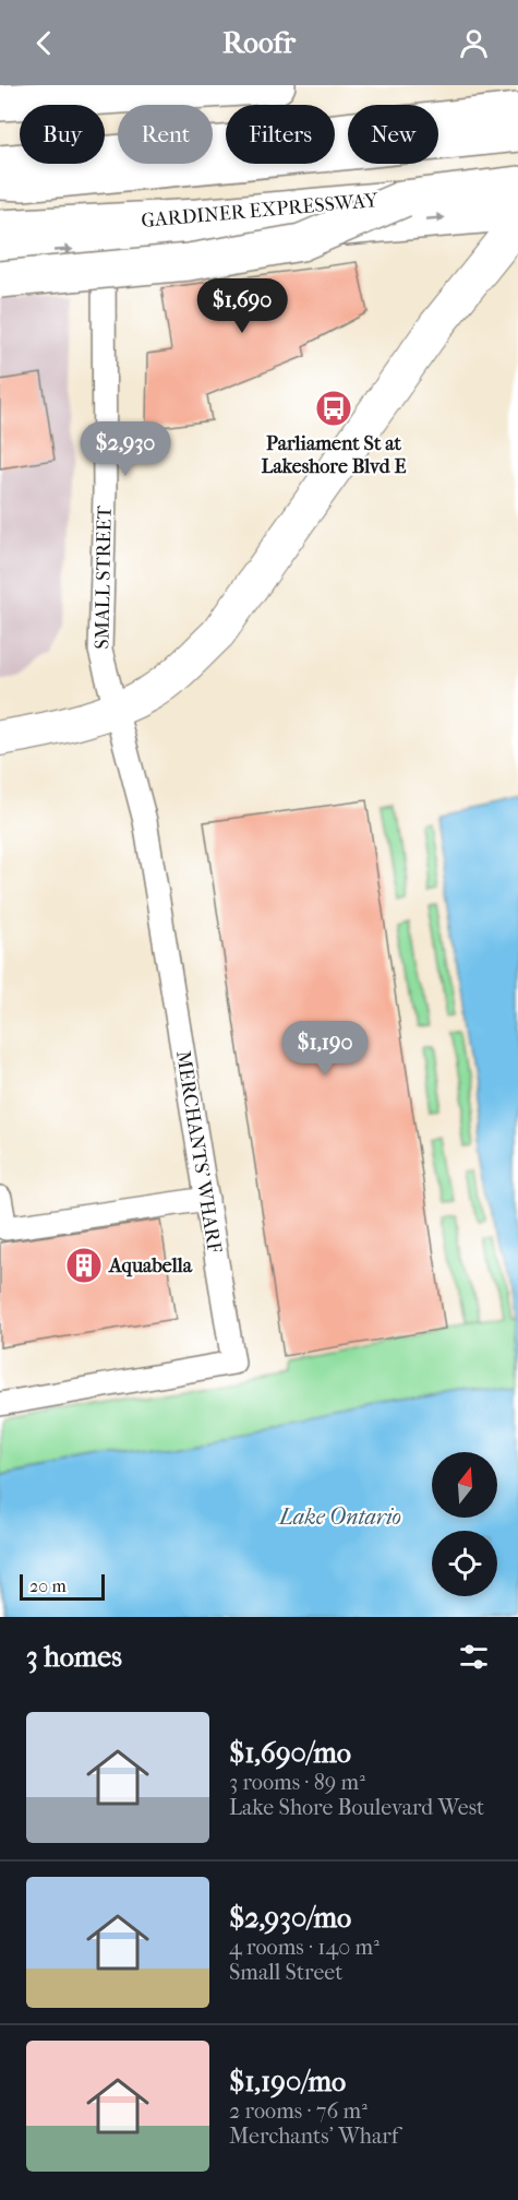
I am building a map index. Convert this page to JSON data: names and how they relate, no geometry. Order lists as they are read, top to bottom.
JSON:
{
  "streets": {
    "highway": ["GARDINER EXPRESSWAY"],
    "street": ["SMALL STREET", "MERCHANTS' WHARF"]
  },
  "crossings": [
    ["SMALL STREET", "MERCHANTS' WHARF"]
  ],
  "water": ["Lake Ontario"],
  "places": {
    "bus stop": ["Parliament St at Lakeshore Blvd E"],
    "building": ["Aquabella"]
  },
  "scale_bar": "20 m",
  "north": "top",
  "page": {
    "header": "Roofr",
    "chip": [
      "Buy",
      "Rent",
      "Filters",
      "New"
    ],
    "price": ["$1,690", "$2,930", "$1,190"],
    "scale": "20 m",
    "heading": "3 homes",
    "list": [
      {
        "name": "$1,690/mo",
        "note": "3 rooms · 89 m² · Lake Shore Boulevard West"
      },
      {
        "name": "$2,930/mo",
        "note": "4 rooms · 140 m² · Small Street"
      },
      {
        "name": "$1,190/mo",
        "note": "2 rooms · 76 m² · Merchants' Wharf"
      }
    ]
  }
}
